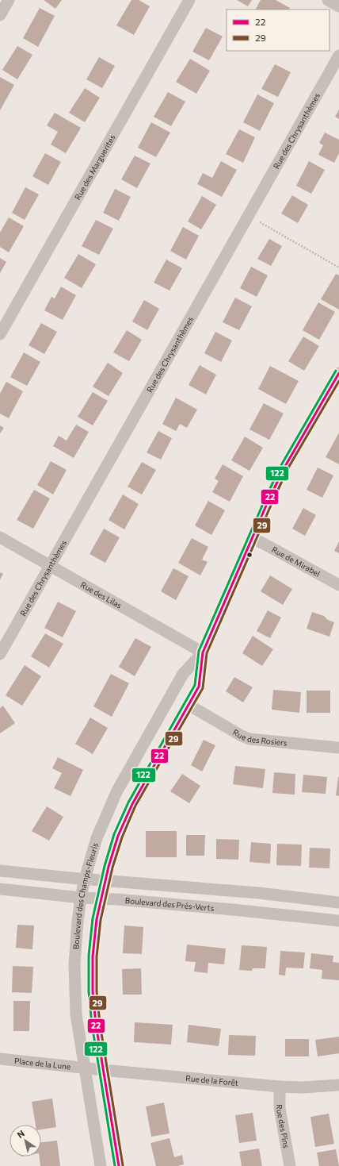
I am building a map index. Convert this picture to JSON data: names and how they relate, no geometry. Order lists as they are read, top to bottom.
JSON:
{
  "streets": {
    "street": [
      "Rue des Chrysanthèmes",
      "Rue des Marguerites",
      "Rue de Mirabel",
      "Rue des Lilas",
      "Rue des Rosiers",
      "Boulevard des Champs-Fleuris",
      "Boulevard des Prés-Verts",
      "Place de la Lune",
      "Rue de la Forêt",
      "Rue des Pins"
    ]
  },
  "crossings": [
    ["Rue des Chrysanthèmes", "Rue des Lilas"],
    ["Rue de Mirabel", "Boulevard des Champs-Fleuris"],
    ["Rue des Lilas", "Boulevard des Champs-Fleuris"],
    ["Rue des Rosiers", "Boulevard des Champs-Fleuris"],
    ["Boulevard des Champs-Fleuris", "Boulevard des Prés-Verts"],
    ["Boulevard des Champs-Fleuris", "Place de la Lune"],
    ["Boulevard des Champs-Fleuris", "Rue de la Forêt"],
    ["Place de la Lune", "Rue de la Forêt"],
    ["Rue de la Forêt", "Rue des Pins"]
  ],
  "lines": ["transit line 122", "transit line 22", "transit line 29"],
  "legend": ["22", "29"],
  "north": "top left"
}
